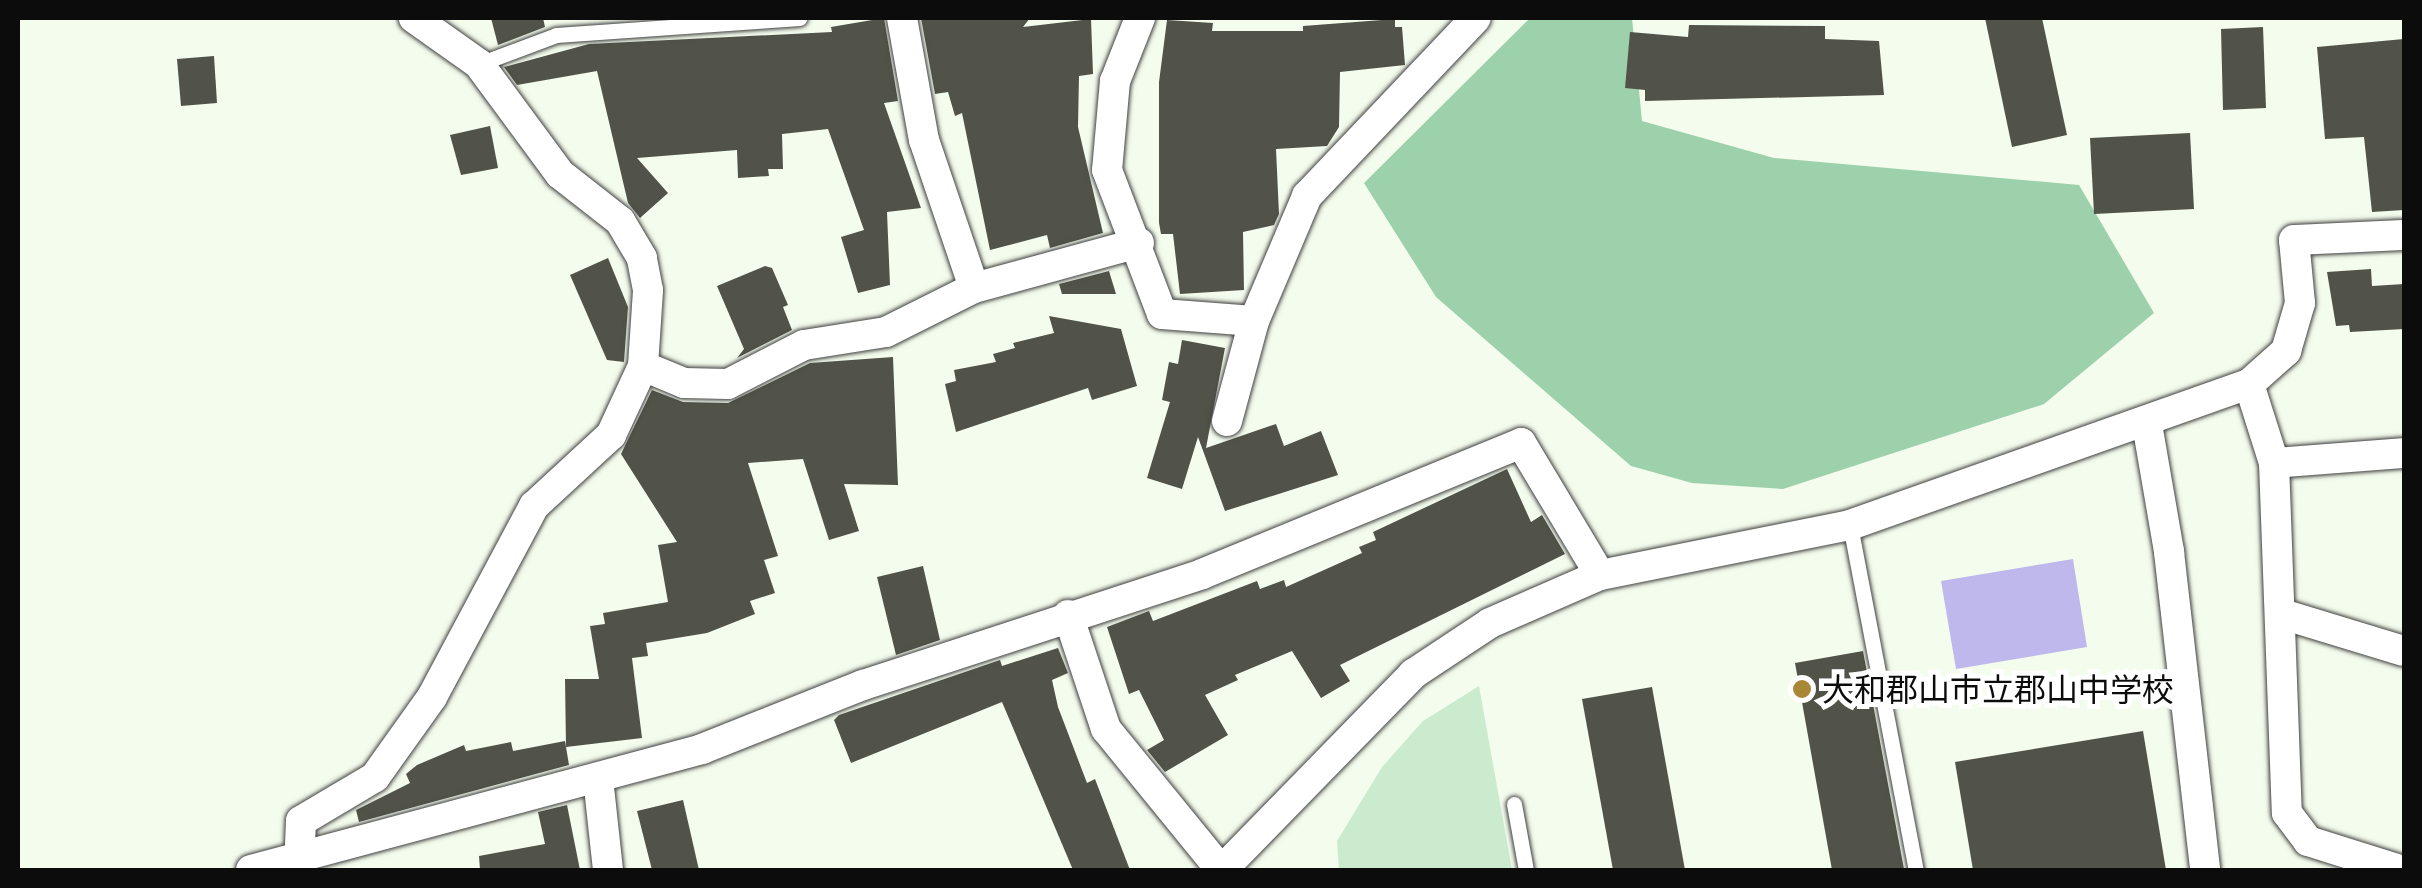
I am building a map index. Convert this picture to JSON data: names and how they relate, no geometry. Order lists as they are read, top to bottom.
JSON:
{
  "places": ["大和郡山市立郡山中学校"]
}
